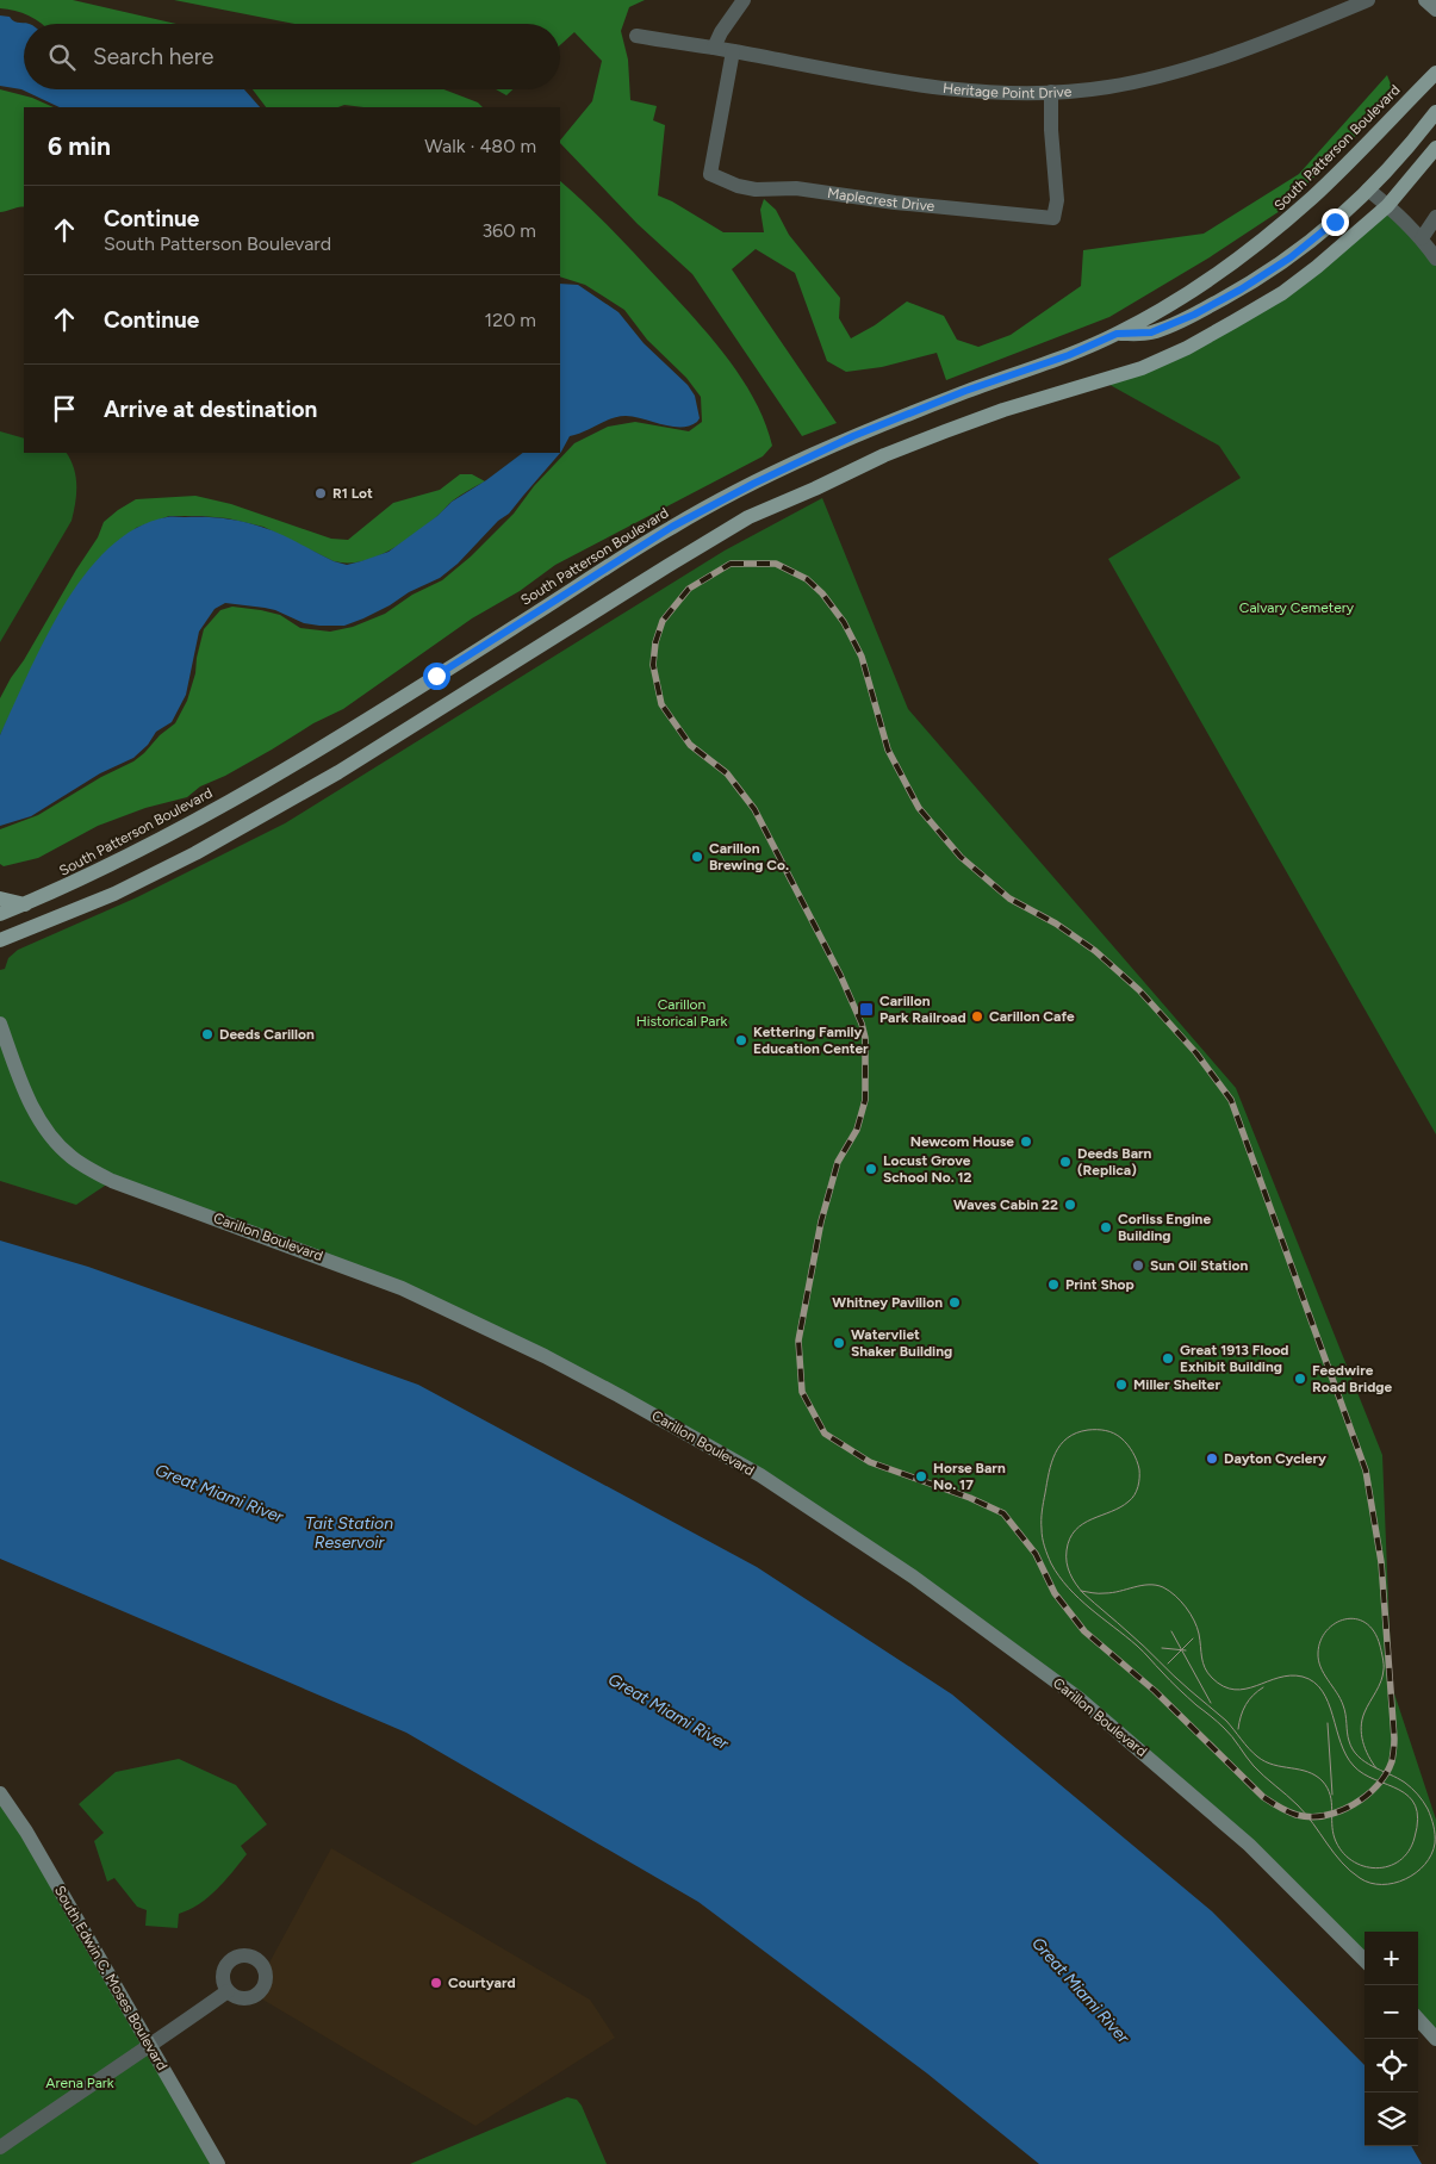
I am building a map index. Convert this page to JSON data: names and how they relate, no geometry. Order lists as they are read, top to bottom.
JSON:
{
  "streets": {
    "main road": ["South Patterson Boulevard"],
    "street": [
      "Heritage Point Drive",
      "Maplecrest Drive",
      "Carillon Boulevard",
      "South Edwin C. Moses Boulevard"
    ]
  },
  "crossings": [
    ["Heritage Point Drive", "Maplecrest Drive"]
  ],
  "water": ["Great Miami River", "Tait Station Reservoir"],
  "parks": ["Calvary Cemetery", "Carillon Historical Park", "Arena Park"],
  "places": {
    "other": [
      "R1 Lot",
      "Carillon Brewing Co.",
      "Carillon Cafe",
      "Deeds Carillon",
      "Kettering Family Education Center",
      "Newcom House",
      "Deeds Barn (Replica)",
      "Locust Grove School No. 12",
      "Waves Cabin 22",
      "Corliss Engine Building",
      "Sun Oil Station",
      "Print Shop",
      "Whitney Pavilion",
      "Watervliet Shaker Building",
      "Great 1913 Flood Exhibit Building",
      "Feedwire Road Bridge",
      "Miller Shelter",
      "Dayton Cyclery",
      "Horse Barn No. 17",
      "Courtyard"
    ],
    "transit": ["Carillon Park Railroad"]
  },
  "page": {
    "search": "Search here",
    "heading": ["6 min", "Walk · 480 m"],
    "list": [
      ["Continue", "South Patterson Boulevard", "360 m"],
      ["Continue", "120 m"],
      "Arrive at destination"
    ],
    "map_buttons": ["+", "−"]
  }
}
